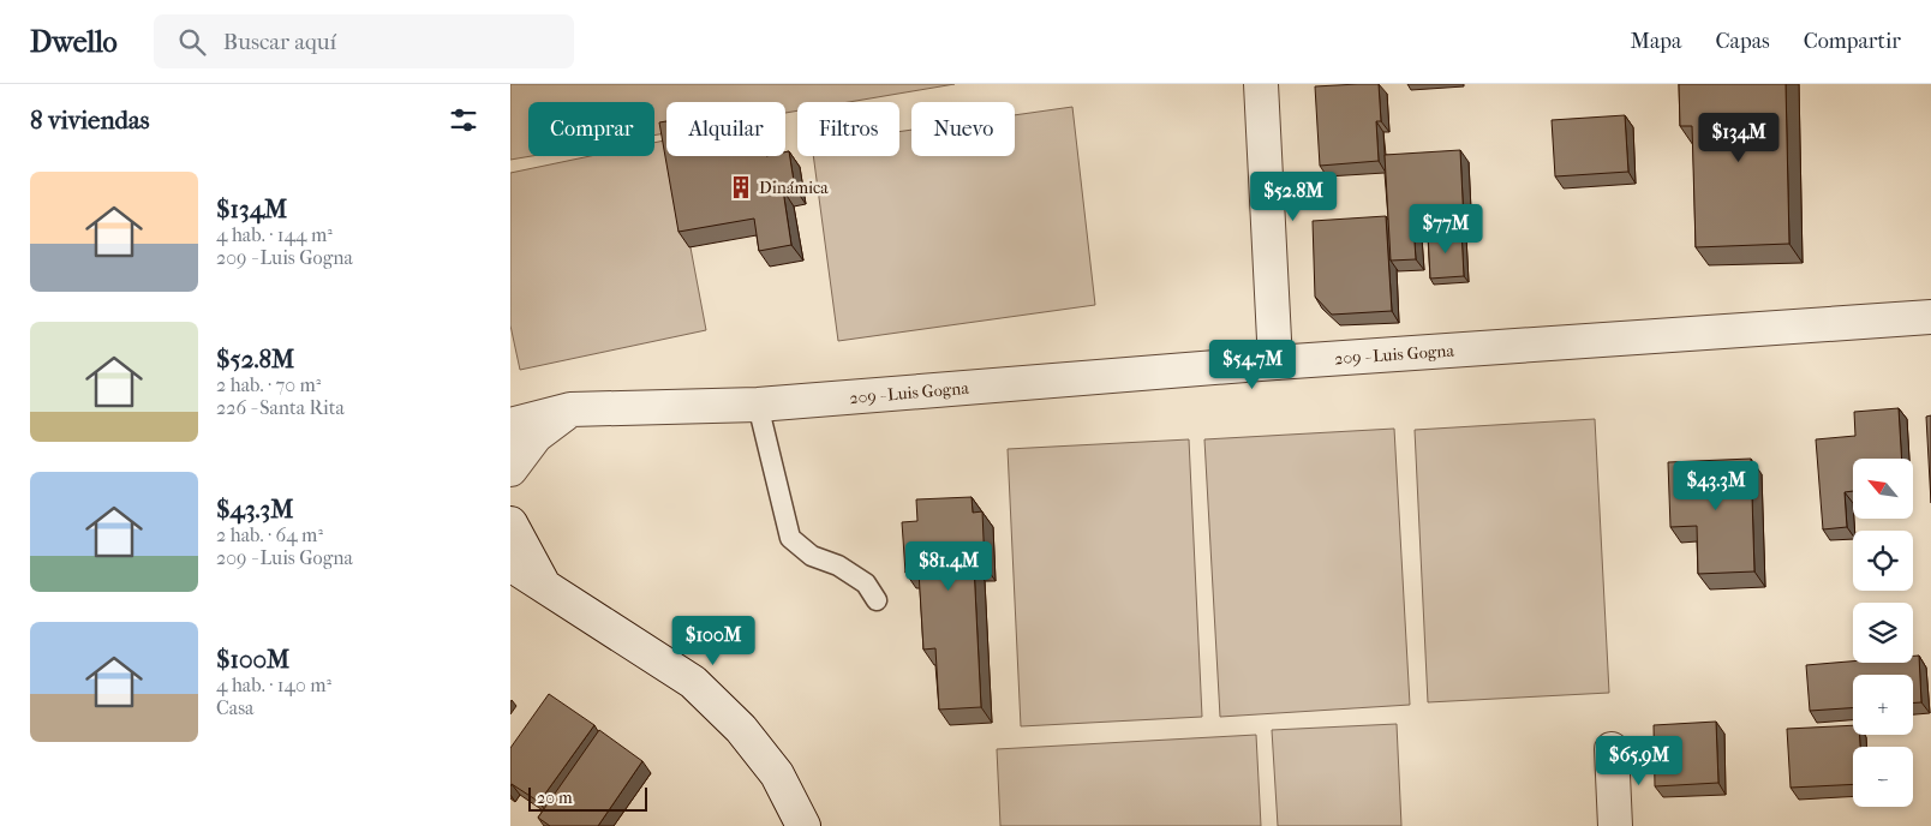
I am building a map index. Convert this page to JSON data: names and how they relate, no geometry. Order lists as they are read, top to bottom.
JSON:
{
  "streets": {
    "street": ["209 - Luis Gogna"]
  },
  "places": {
    "building": ["Dinámica"]
  },
  "scale_bar": "20 m",
  "north": "top left",
  "page": {
    "header": "Dwello",
    "search": "Buscar aquí",
    "nav": ["Mapa", "Capas", "Compartir"],
    "heading": "8 viviendas",
    "chip": [
      "Comprar",
      "Alquilar",
      "Filtros",
      "Nuevo"
    ],
    "price": [
      "$134M",
      "$52.8M",
      "$77M",
      "$54.7M",
      "$43.3M",
      "$81.4M",
      "$100M",
      "$65.9M"
    ],
    "list": [
      {
        "name": "$134M",
        "note": "4 hab. · 144 m² · 209 - Luis Gogna"
      },
      {
        "name": "$52.8M",
        "note": "2 hab. · 70 m² · 226 - Santa Rita"
      },
      {
        "name": "$43.3M",
        "note": "2 hab. · 64 m² · 209 - Luis Gogna"
      },
      {
        "name": "$100M",
        "note": "4 hab. · 140 m² · Casa"
      }
    ],
    "map_buttons": ["+", "−"],
    "scale": "20 m"
  }
}
